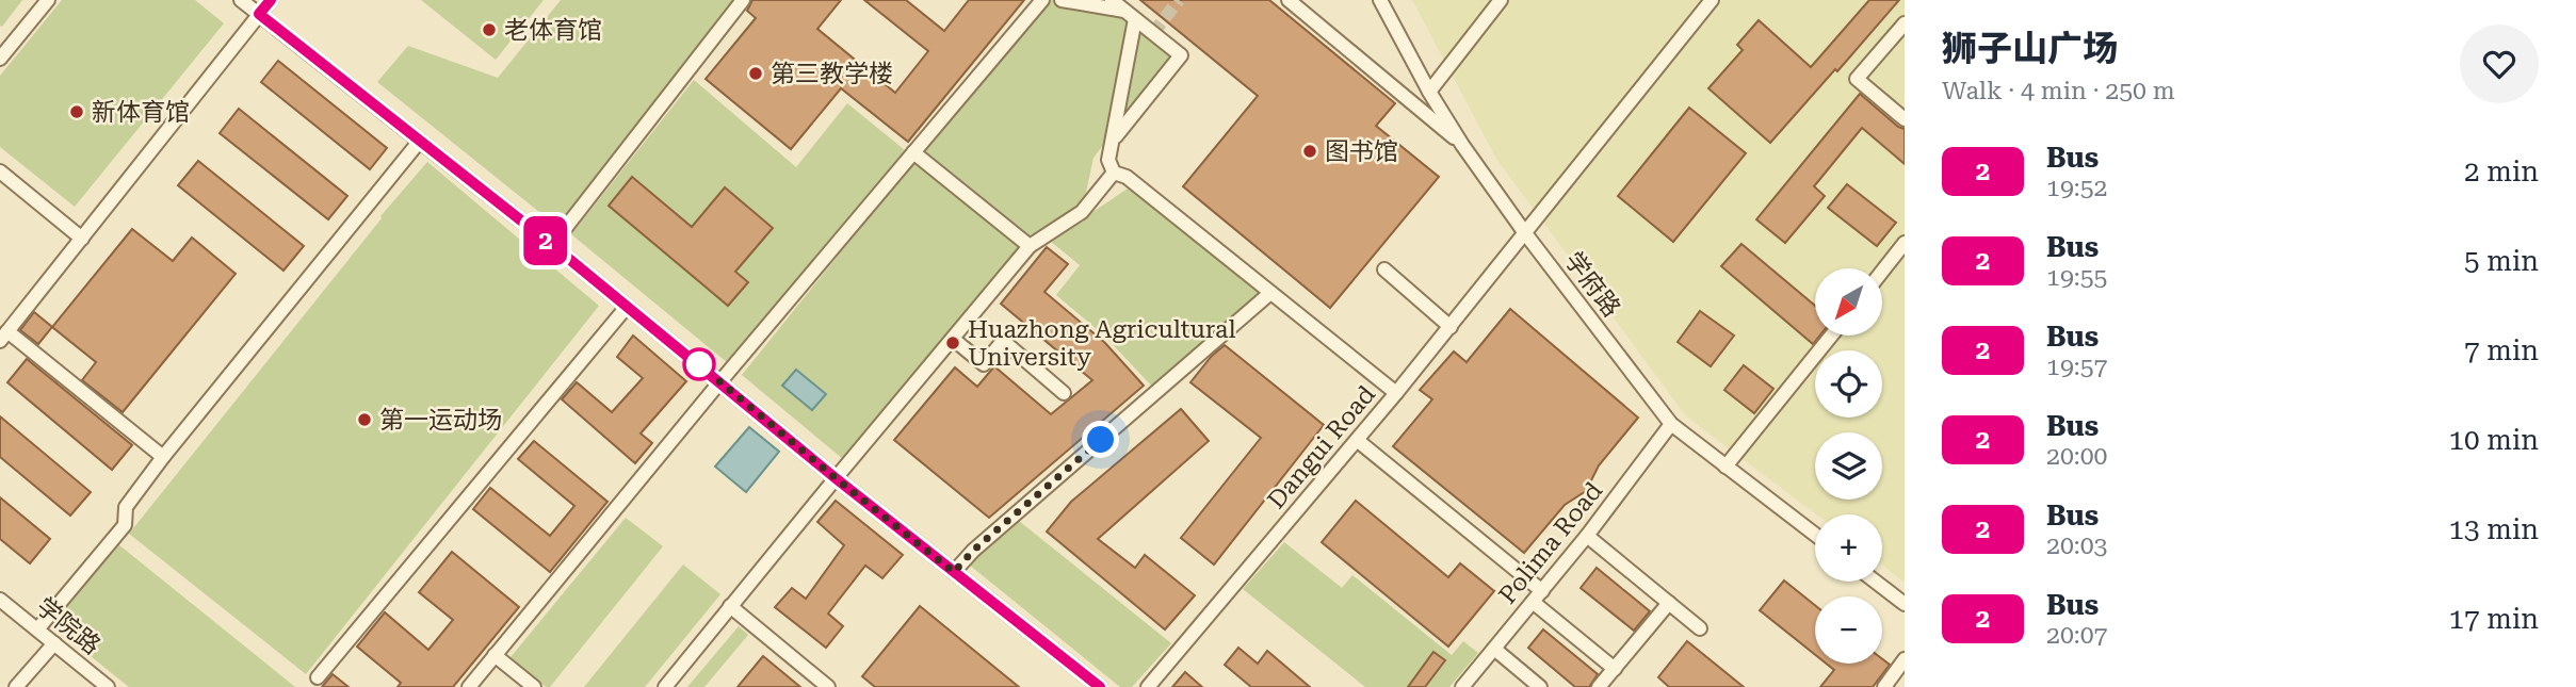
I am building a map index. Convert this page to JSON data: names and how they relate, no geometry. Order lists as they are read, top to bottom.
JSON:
{
  "streets": {
    "street": [
      "学府路",
      "Dangui Road",
      "Polima Road",
      "学院路"
    ]
  },
  "crossings": [
    ["学府路", "Dangui Road"],
    ["学府路", "Polima Road"]
  ],
  "places": [
    "老体育馆",
    "第三教学楼",
    "新体育馆",
    "图书馆",
    "Huazhong Agricultural University",
    "第一运动场"
  ],
  "lines": ["bus line 2"],
  "north": "bottom left",
  "page": {
    "on_map": "2",
    "heading": ["狮子山广场", "Walk · 4 min · 250 m"],
    "list": [
      {
        "mark": "2",
        "name": "Bus",
        "note": "19:52",
        "value": "2 min"
      },
      {
        "mark": "2",
        "name": "Bus",
        "note": "19:55",
        "value": "5 min"
      },
      {
        "mark": "2",
        "name": "Bus",
        "note": "19:57",
        "value": "7 min"
      },
      {
        "mark": "2",
        "name": "Bus",
        "note": "20:00",
        "value": "10 min"
      },
      {
        "mark": "2",
        "name": "Bus",
        "note": "20:03",
        "value": "13 min"
      },
      {
        "mark": "2",
        "name": "Bus",
        "note": "20:07",
        "value": "17 min"
      }
    ],
    "map_buttons": ["+", "−"]
  }
}
